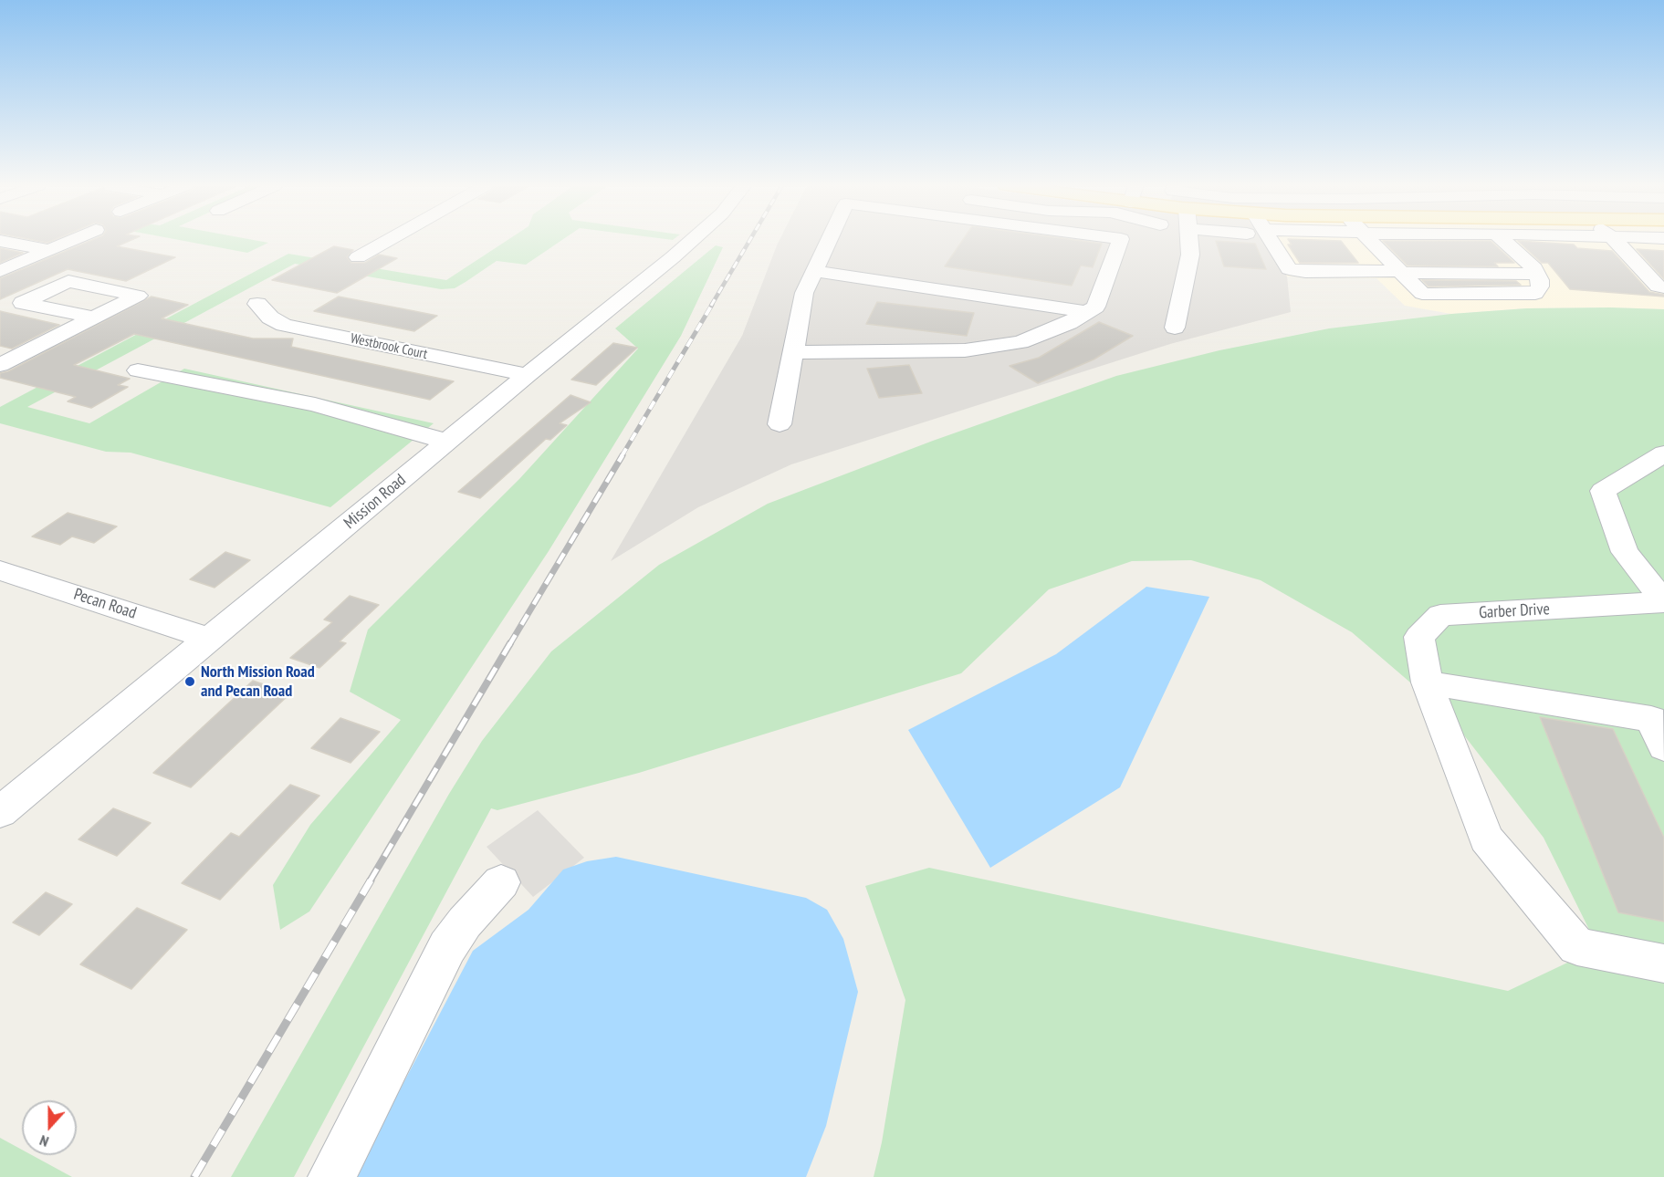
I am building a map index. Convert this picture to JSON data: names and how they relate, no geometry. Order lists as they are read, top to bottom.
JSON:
{
  "streets": {
    "street": [
      "Westbrook Court",
      "Mission Road",
      "Pecan Road",
      "Garber Drive"
    ]
  },
  "crossings": [
    ["Westbrook Court", "Mission Road"],
    ["Mission Road", "Pecan Road"]
  ],
  "places": ["North Mission Road and Pecan Road"],
  "north": "bottom"
}
